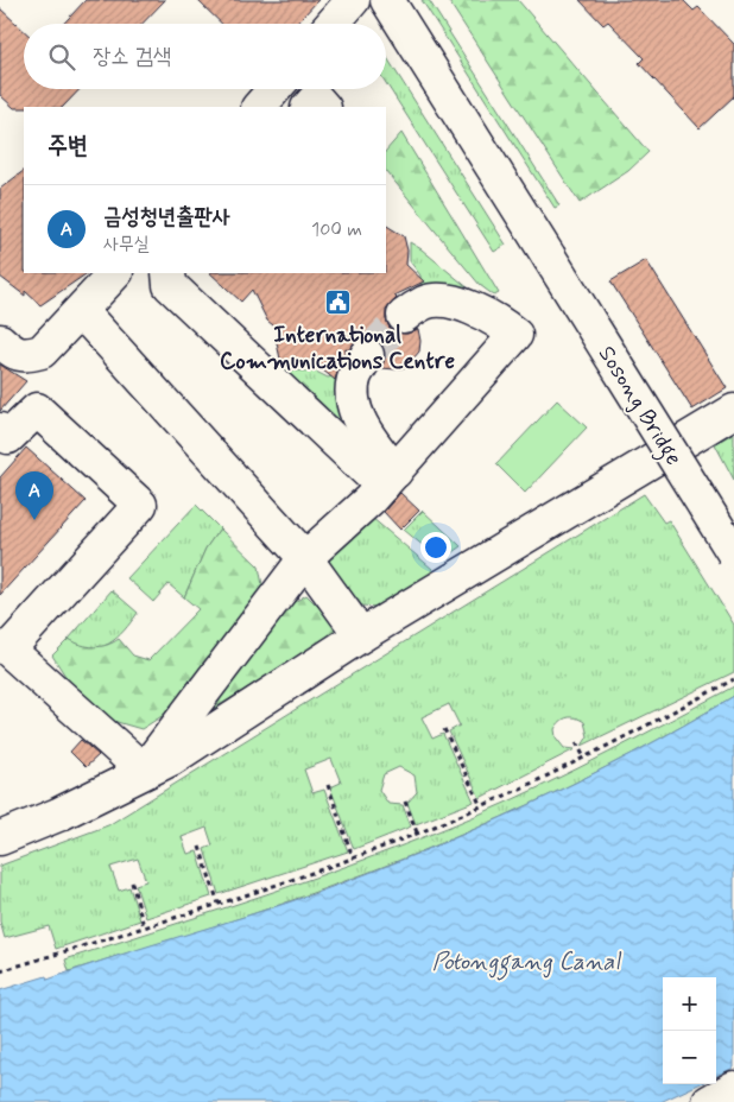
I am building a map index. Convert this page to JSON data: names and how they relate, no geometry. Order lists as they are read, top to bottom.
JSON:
{
  "streets": {
    "street": ["Sosong Bridge"]
  },
  "water": ["Potonggang Canal"],
  "places": {
    "public building": ["International Communications Centre"]
  },
  "page": {
    "search": "장소 검색",
    "heading": "주변",
    "list": [
      {
        "mark": "A",
        "name": "금성청년출판사",
        "note": "사무실",
        "value": "100 m"
      }
    ],
    "pins": "A",
    "map_buttons": ["+", "−"]
  }
}
